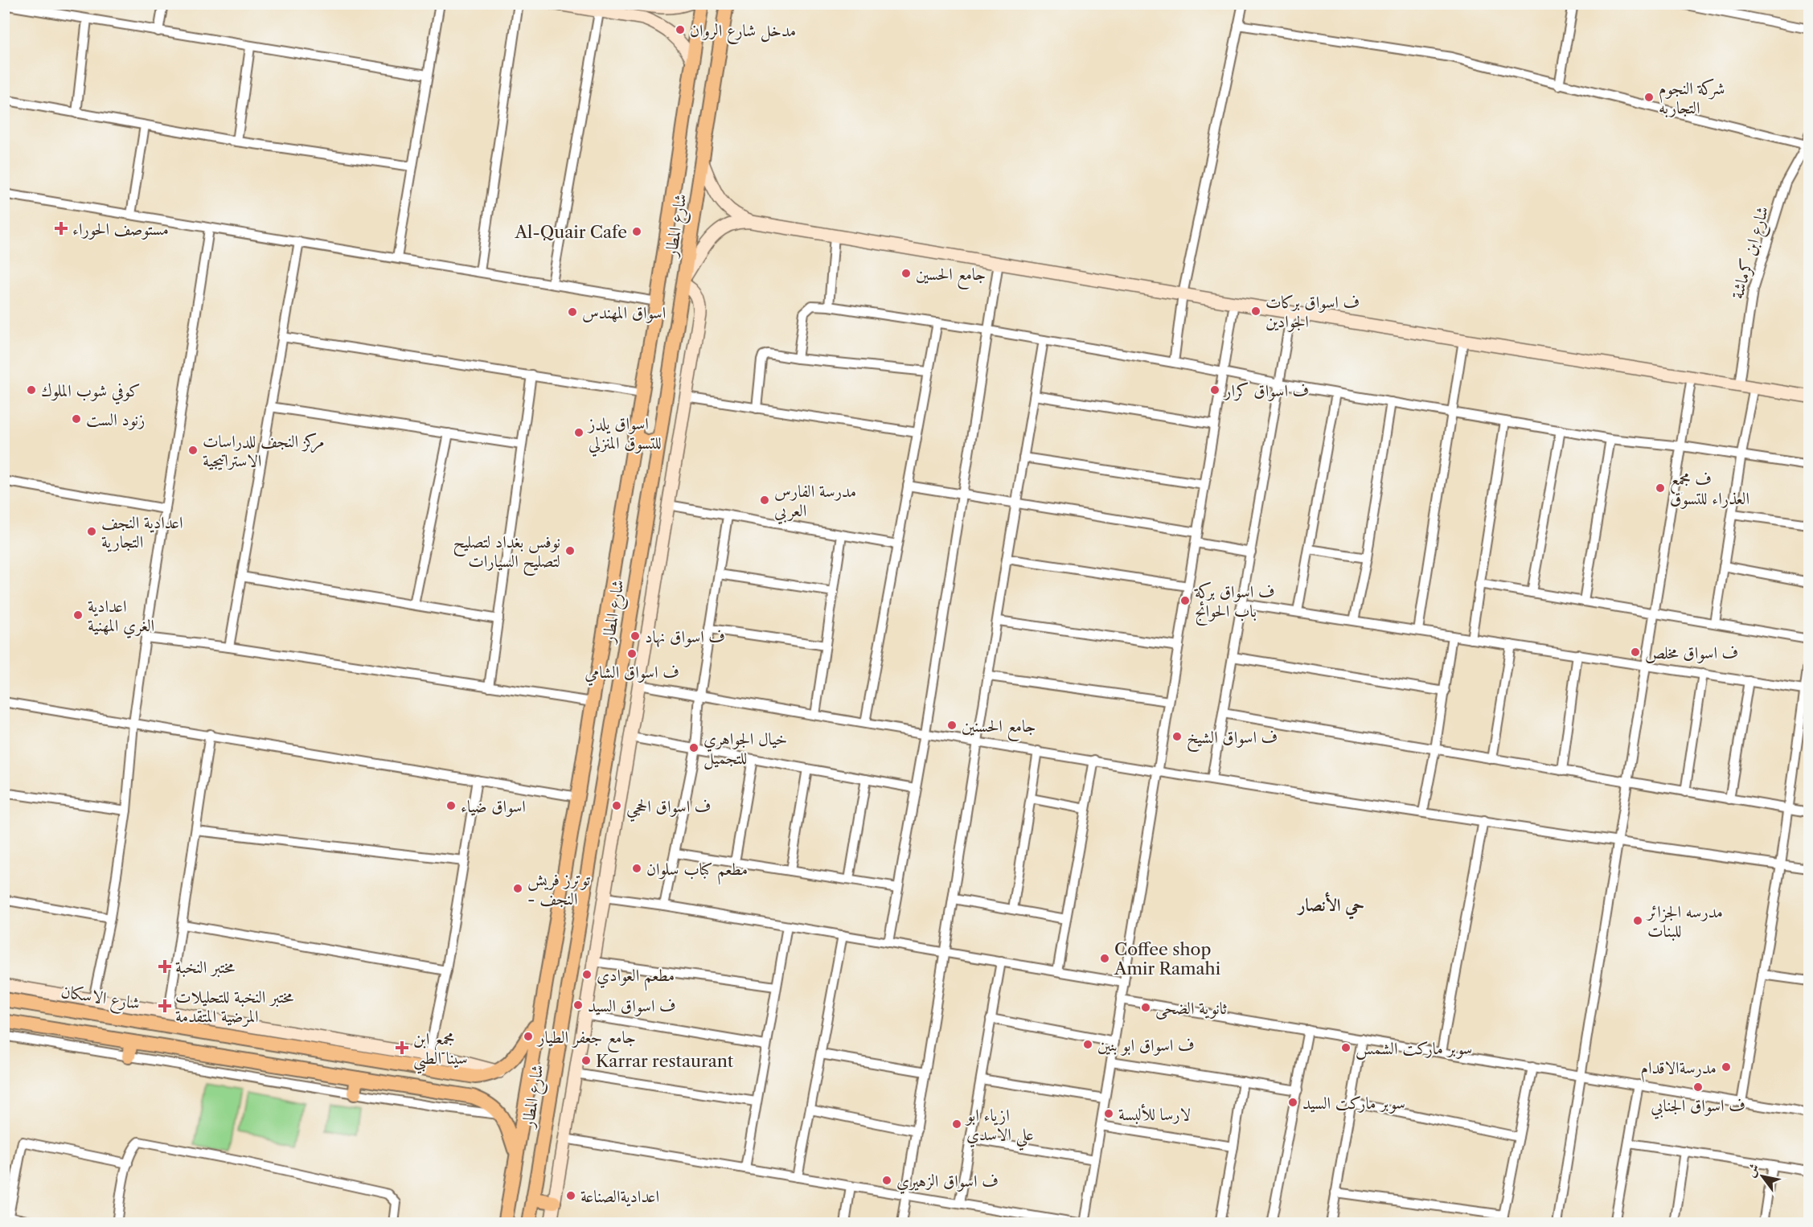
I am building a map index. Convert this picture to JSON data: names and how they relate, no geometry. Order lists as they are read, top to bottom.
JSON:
{
  "streets": {
    "main road": ["شارع المطار", "شارع الاسكان"],
    "street": ["شارع ابن كرماشة"]
  },
  "districts": ["حي الأنصار"],
  "places": {
    "other": [
      "مدخل شارع الروان",
      "شركة النجوم التجاربه",
      "Al-Quair Cafe",
      "جامع الحسين",
      "ف اسواق بركات الجوادين",
      "اسواق المهندس",
      "كوفي شوب الملوك",
      "ف اسواق كرار",
      "زنود الست",
      "اسواق يلدز للتسوق المنزلي",
      "مركز النجف للدراسات الاستراتيجية",
      "ف مجمع العذراء للتسوق",
      "مدرسة الفارس العربي",
      "اعدادية النجف التجارية",
      "نوفس بغداد لتصليح لتصليح السيارات",
      "ف اسواق بركة باب الحوائج",
      "اعدادية الغري المهنية",
      "ف اسواق نهاد",
      "ف اسواق مخلص",
      "ف اسواق الشامي",
      "جامع الحسنين",
      "ف اسواق الشيخ",
      "خيال الجواهري للتجميل",
      "اسواق ضياء",
      "ف اسواق الحجي",
      "مطعم كباب سلوان",
      "توترز فريش - النجف",
      "مدرسه الجزائر للبنات",
      "Coffee shop Amir Ramahi",
      "مطعم العوادي",
      "ف اسواق السيد",
      "ثانوية الضحى",
      "جامع جعفر الطيار",
      "ف اسواق ابو بنين",
      "سوبر ماركت الشمس",
      "Karrar restaurant",
      "مدرسةالاقدام",
      "ف اسواق الجنابي",
      "سوبر ماركت السيد",
      "لارسا للألبسة",
      "ازياء ابو علي الاسدي",
      "ف اسواق الزهيري",
      "اعداديةالصناعة"
    ],
    "health": [
      "مستوصف الحوراء",
      "مختبر النخبة",
      "مختبر النخبة للتحليلات المرضية المتقدمة",
      "مجمع ابن سينا الطبي"
    ]
  },
  "north": "top left"
}
